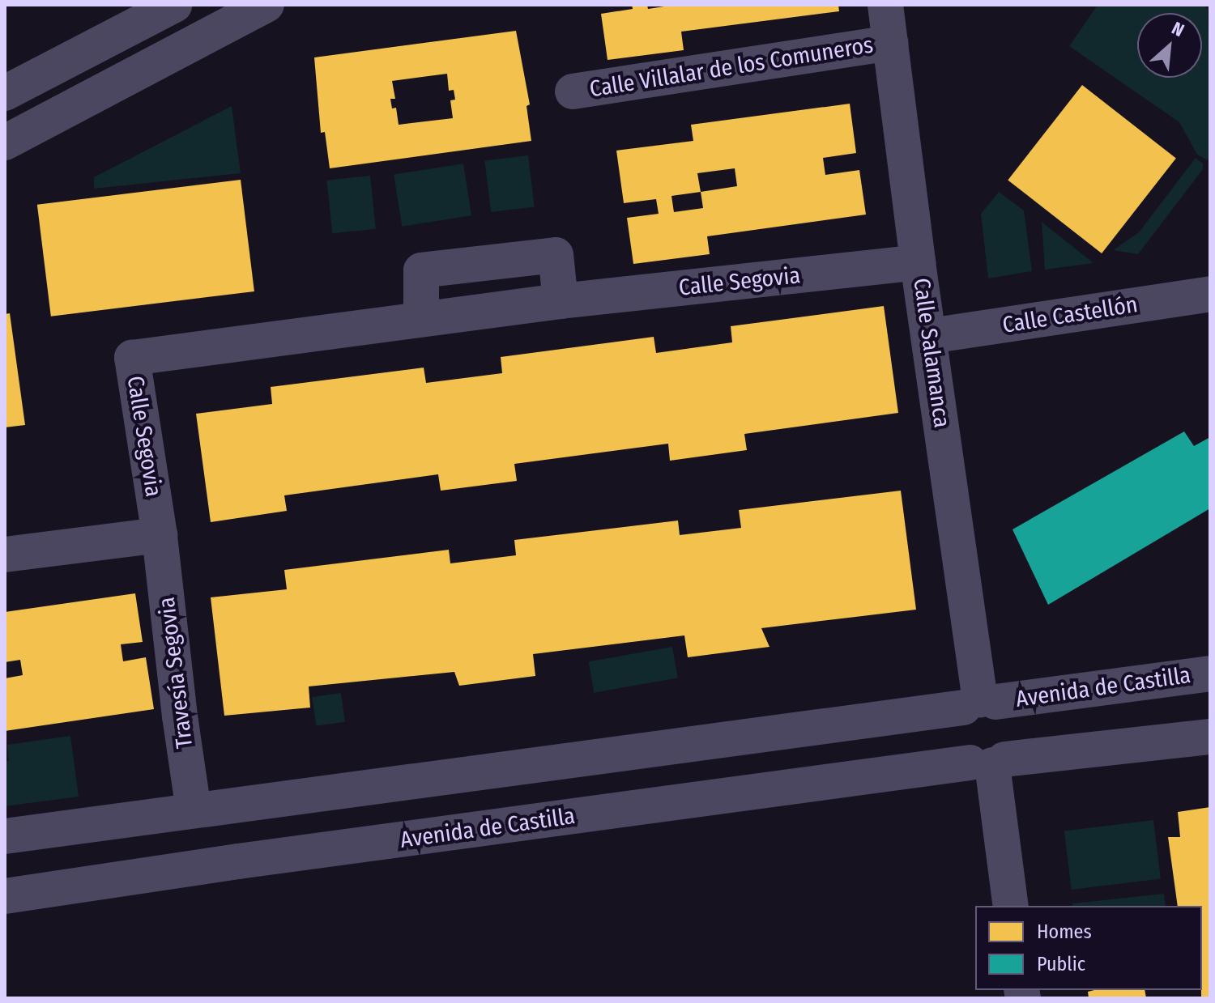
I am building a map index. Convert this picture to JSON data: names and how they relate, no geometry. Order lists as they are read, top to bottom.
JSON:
{
  "streets": {
    "street": [
      "Calle Villalar de los Comuneros",
      "Calle Segovia",
      "Calle Castellón",
      "Calle Salamanca",
      "Travesía Segovia",
      "Avenida de Castilla"
    ]
  },
  "crossings": [
    ["Calle Villalar de los Comuneros", "Calle Salamanca"],
    ["Calle Segovia", "Calle Salamanca"],
    ["Calle Segovia", "Travesía Segovia"],
    ["Calle Castellón", "Calle Salamanca"],
    ["Calle Salamanca", "Avenida de Castilla"],
    ["Travesía Segovia", "Avenida de Castilla"]
  ],
  "legend": ["Homes", "Public"],
  "north": "top right"
}
